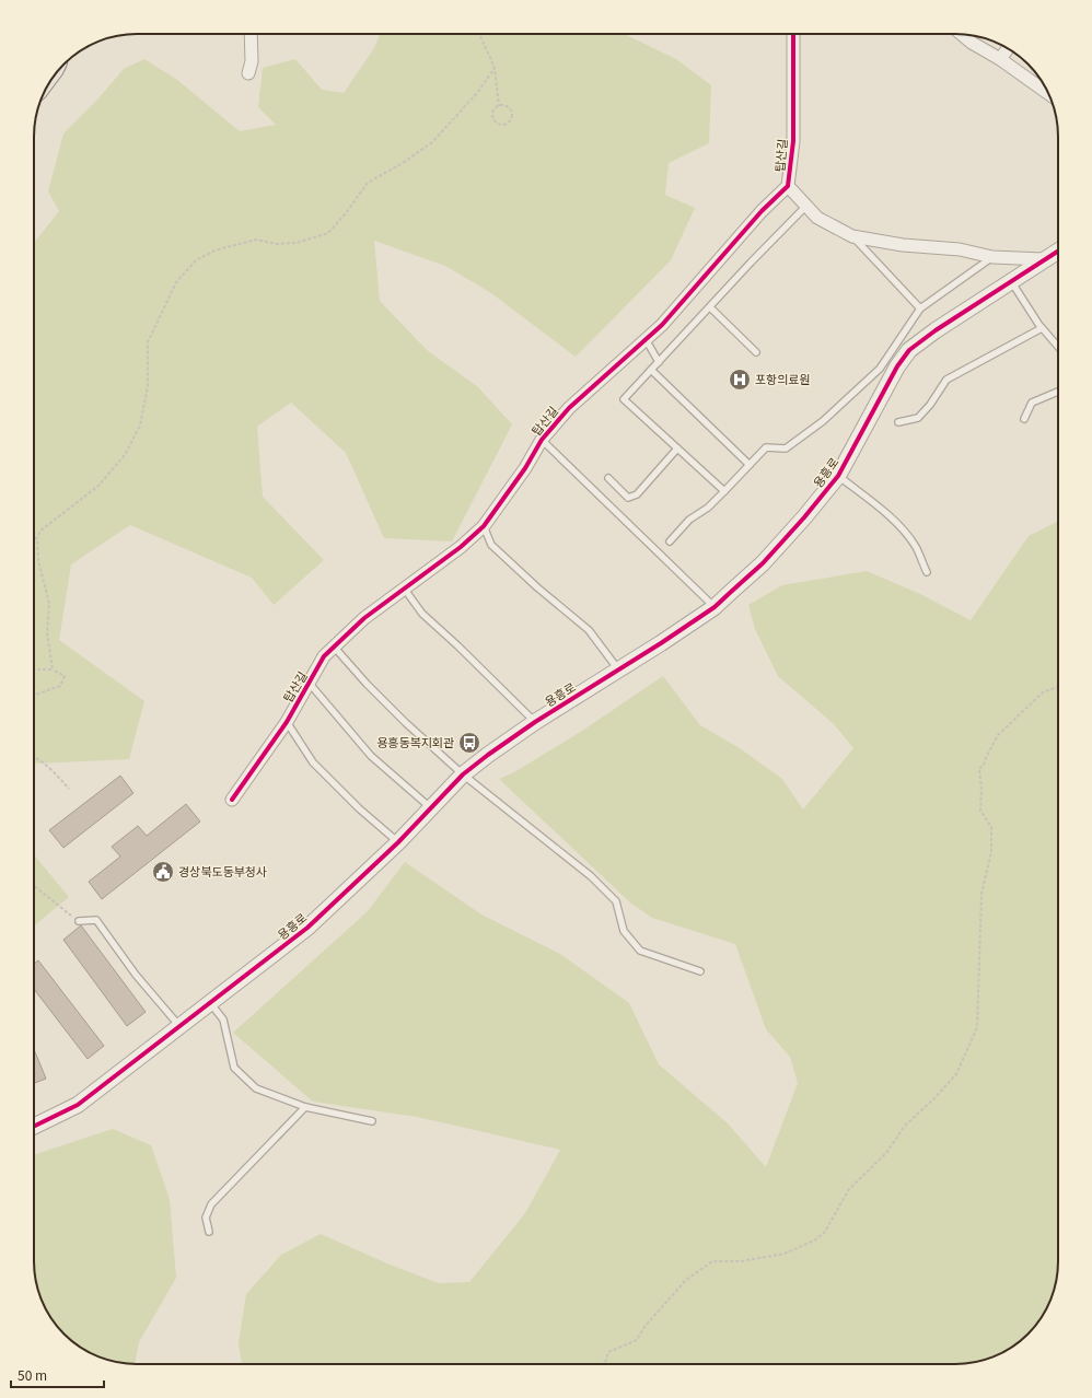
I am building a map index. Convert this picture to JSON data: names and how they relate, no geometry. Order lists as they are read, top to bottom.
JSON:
{
  "streets": {
    "street": ["탑산길", "용흥로"]
  },
  "places": {
    "hospital": ["포항의료원"],
    "bus stop": ["용흥동복지회관"],
    "public building": ["경상북도동부청사"]
  },
  "scale_bar": "50 m"
}
